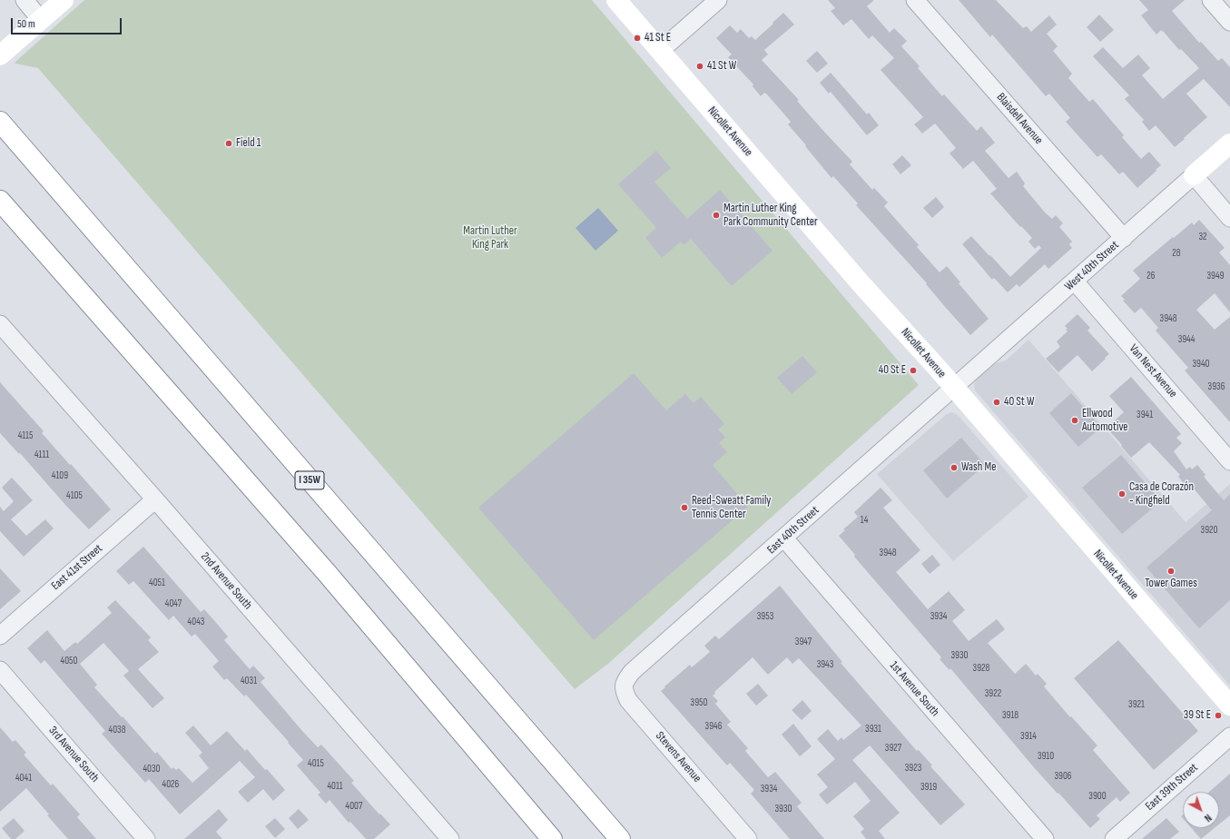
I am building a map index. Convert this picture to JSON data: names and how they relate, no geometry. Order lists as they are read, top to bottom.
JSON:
{
  "streets": {
    "main road": ["Nicollet Avenue", "West 40th Street", "I 35W"],
    "street": [
      "Blaisdell Avenue",
      "Van Nest Avenue",
      "East 40th Street",
      "East 41st Street",
      "2nd Avenue South",
      "1st Avenue South",
      "3rd Avenue South",
      "Stevens Avenue",
      "East 39th Street"
    ]
  },
  "crossings": [
    ["Blaisdell Avenue", "West 40th Street"],
    ["Nicollet Avenue", "West 40th Street"],
    ["Nicollet Avenue", "East 40th Street"],
    ["West 40th Street", "Van Nest Avenue"],
    ["West 40th Street", "East 40th Street"],
    ["East 40th Street", "1st Avenue South"],
    ["East 40th Street", "Stevens Avenue"],
    ["East 41st Street", "2nd Avenue South"]
  ],
  "parks": ["Martin Luther King Park"],
  "places": [
    "41 St E",
    "41 St W",
    "Field 1",
    "Martin Luther King Park Community Center",
    "40 St E",
    "40 St W",
    "Ellwood Automotive",
    "Wash Me",
    "Casa de Corazón - Kingfield",
    "Reed-Sweatt Family Tennis Center",
    "Tower Games",
    "39 St E"
  ],
  "house_numbers": [
    "32",
    "28",
    "26",
    "3949",
    "3948",
    "3944",
    "3940",
    "3936",
    "3941",
    "4115",
    "4111",
    "4109",
    "4105",
    "14",
    "3920",
    "3948",
    "4051",
    "4047",
    "3953",
    "3934",
    "4043",
    "3947",
    "3930",
    "4050",
    "3943",
    "3928",
    "4031",
    "3922",
    "3950",
    "3921",
    "3918",
    "3946",
    "3931",
    "4038",
    "3914",
    "3927",
    "3910",
    "4015",
    "3923",
    "4030",
    "3906",
    "4041",
    "4026",
    "4011",
    "3919",
    "3934",
    "3900",
    "4007",
    "3930"
  ],
  "scale_bar": "50 m",
  "north": "bottom right"
}
